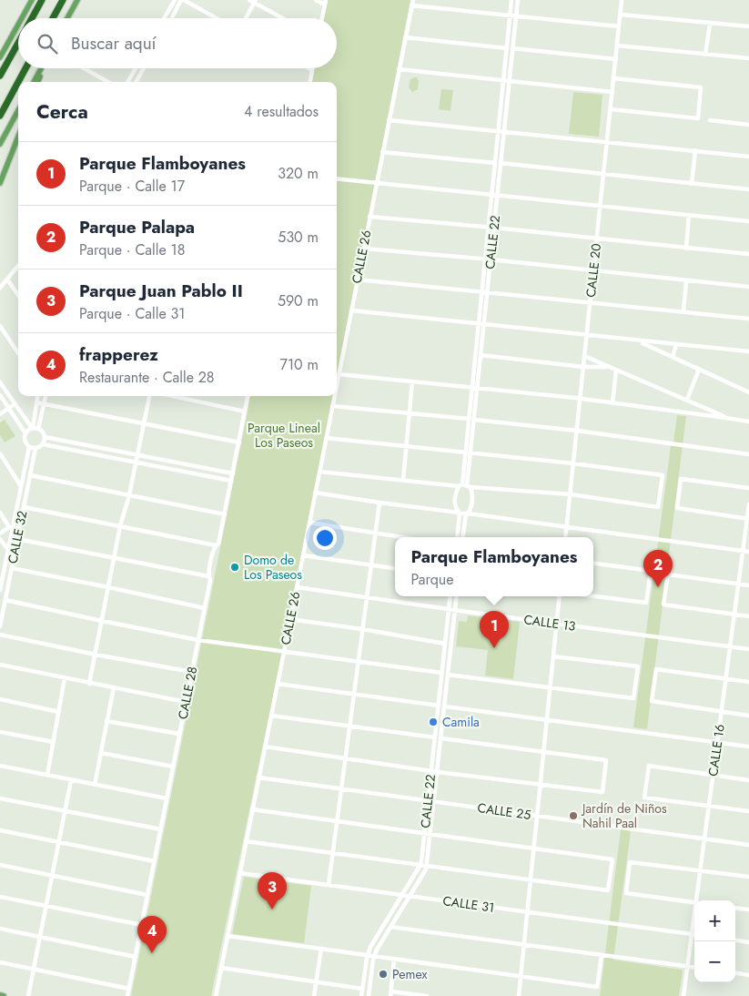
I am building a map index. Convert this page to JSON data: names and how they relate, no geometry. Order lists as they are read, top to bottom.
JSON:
{
  "streets": {
    "street": [
      "CALLE 22",
      "CALLE 26",
      "CALLE 20",
      "CALLE 32",
      "CALLE 13",
      "CALLE 28",
      "CALLE 16",
      "CALLE 25",
      "CALLE 31"
    ]
  },
  "crossings": [
    ["CALLE 22", "CALLE 13"],
    ["CALLE 22", "CALLE 25"],
    ["CALLE 22", "CALLE 31"],
    ["CALLE 26", "CALLE 13"],
    ["CALLE 26", "CALLE 25"],
    ["CALLE 26", "CALLE 31"],
    ["CALLE 13", "CALLE 16"],
    ["CALLE 16", "CALLE 25"],
    ["CALLE 16", "CALLE 31"]
  ],
  "parks": ["Parque Lineal Los Paseos"],
  "places": [
    "Domo de Los Paseos",
    "Camila",
    "Jardín de Niños Nahil Paal",
    "Pemex"
  ],
  "page": {
    "search": "Buscar aquí",
    "heading": ["Cerca", "4 resultados"],
    "list": [
      {
        "mark": "1",
        "name": "Parque Flamboyanes",
        "note": "Parque · Calle 17",
        "value": "320 m"
      },
      {
        "mark": "2",
        "name": "Parque Palapa",
        "note": "Parque · Calle 18",
        "value": "530 m"
      },
      {
        "mark": "3",
        "name": "Parque Juan Pablo II",
        "note": "Parque · Calle 31",
        "value": "590 m"
      },
      {
        "mark": "4",
        "name": "frapperez",
        "note": "Restaurante · Calle 28",
        "value": "710 m"
      }
    ],
    "popup": ["Parque Flamboyanes", "Parque"],
    "pins": [
      "2",
      "1",
      "3",
      "4"
    ],
    "map_buttons": ["+", "−"]
  }
}
